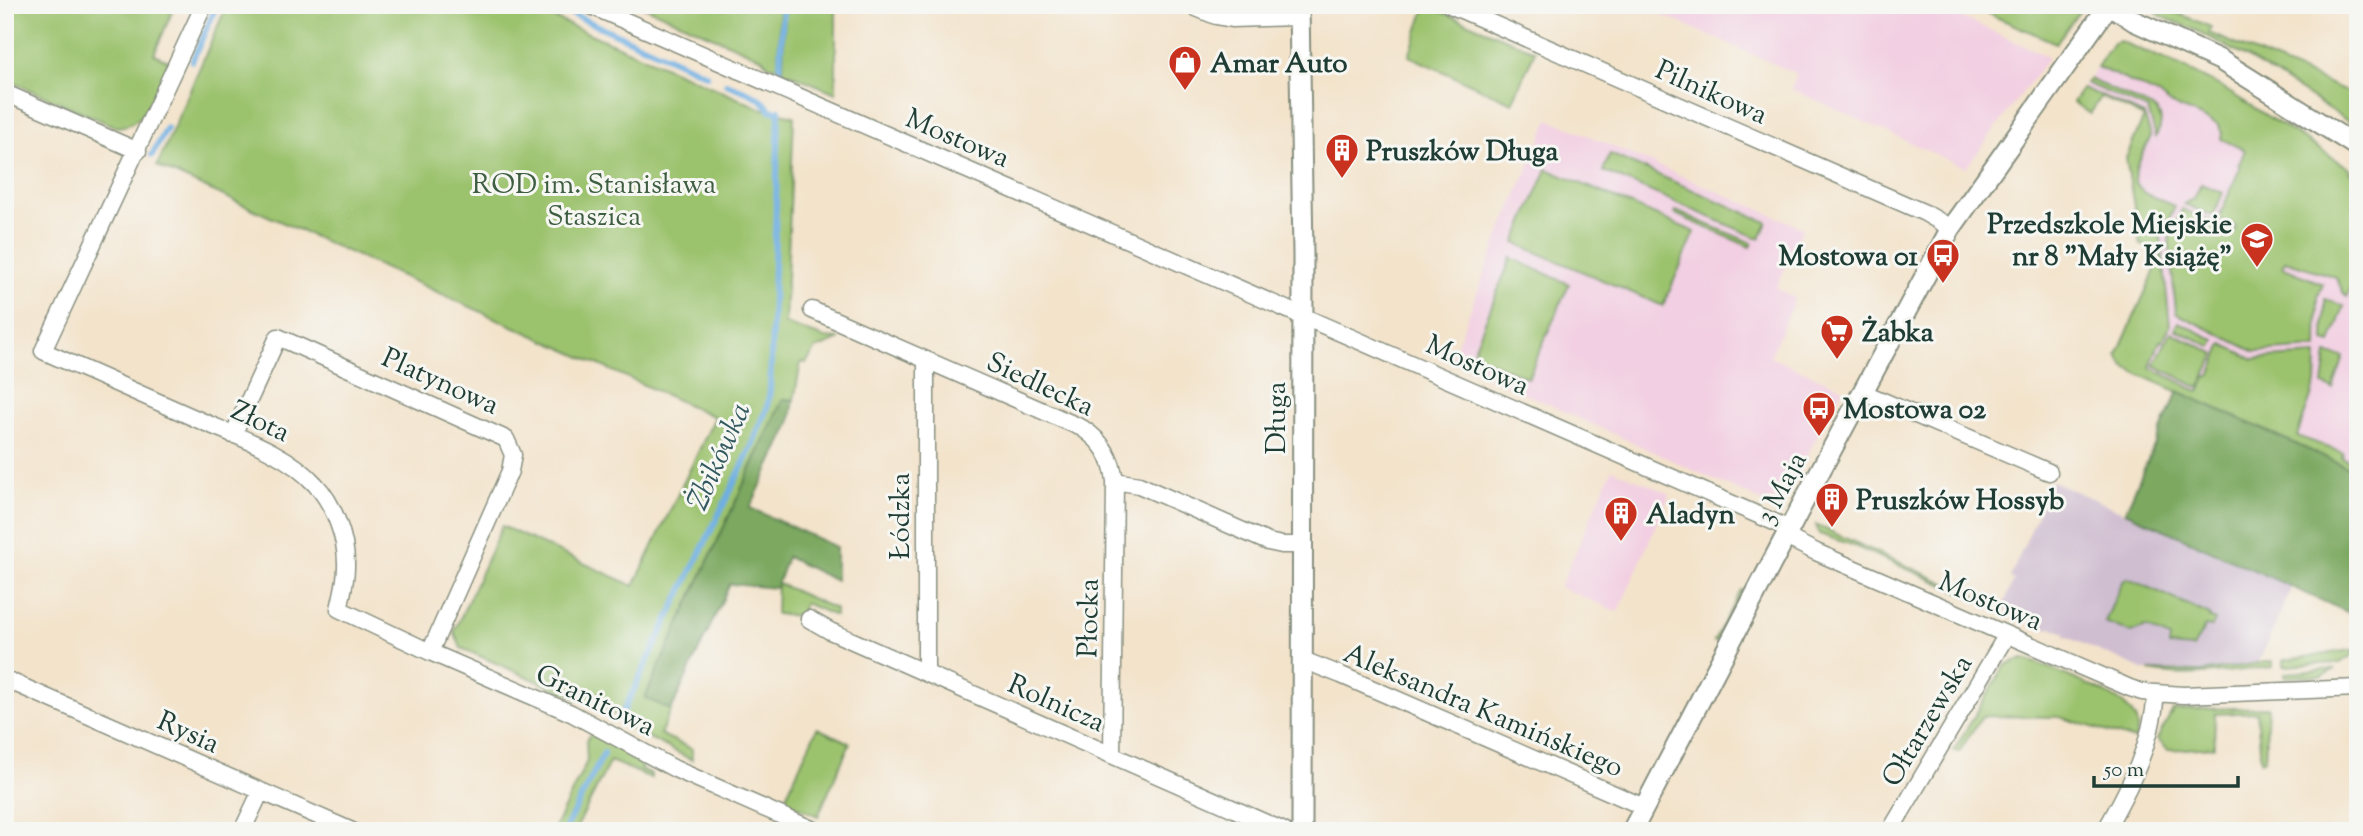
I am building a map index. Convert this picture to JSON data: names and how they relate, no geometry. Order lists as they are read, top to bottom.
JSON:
{
  "streets": {
    "street": [
      "Pilnikowa",
      "Mostowa",
      "Platynowa",
      "Siedlecka",
      "Długa",
      "Złota",
      "3 Maja",
      "Łódzka",
      "Płocka",
      "Granitowa",
      "Rolnicza",
      "Aleksandra Kamińskiego",
      "Ołtarzewska",
      "Rysia"
    ]
  },
  "crossings": [
    ["Pilnikowa", "3 Maja"],
    ["Mostowa", "Długa"],
    ["Mostowa", "3 Maja"],
    ["Mostowa", "Ołtarzewska"],
    ["Platynowa", "Złota"],
    ["Platynowa", "Granitowa"],
    ["Siedlecka", "Łódzka"],
    ["Siedlecka", "Płocka"],
    ["Długa", "Aleksandra Kamińskiego"],
    ["Złota", "Granitowa"],
    ["3 Maja", "Aleksandra Kamińskiego"],
    ["Łódzka", "Rolnicza"],
    ["Płocka", "Rolnicza"]
  ],
  "water": ["Żbikówka"],
  "parks": ["ROD im. Stanisława Staszica"],
  "places": {
    "shop": ["Amar Auto"],
    "building": ["Pruszków Długa", "Pruszków Hossyb", "Aladyn"],
    "school or university": ["Przedszkole Miejskie nr 8 \"Mały Książę\""],
    "bus stop": ["Mostowa 01", "Mostowa 02"],
    "supermarket": ["Żabka"]
  },
  "scale_bar": "50 m"
}
